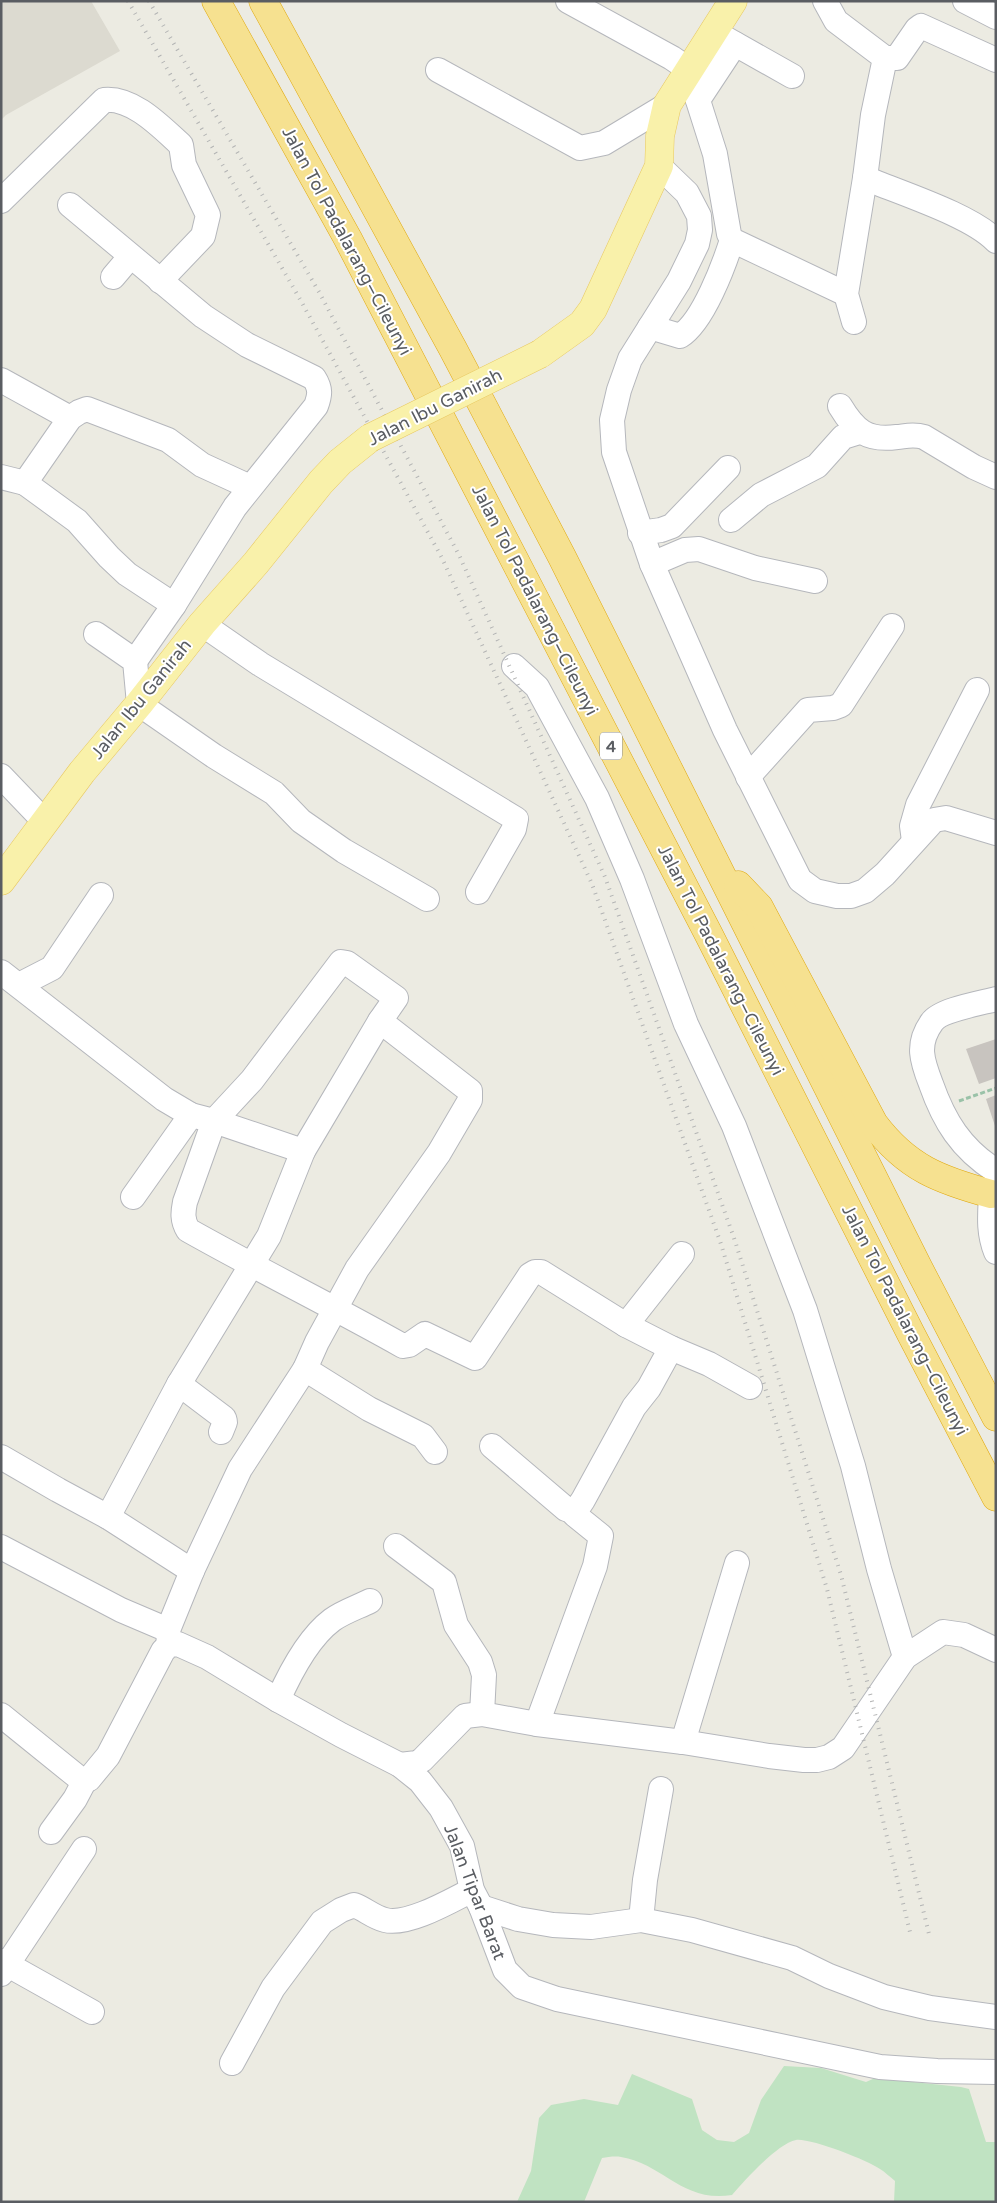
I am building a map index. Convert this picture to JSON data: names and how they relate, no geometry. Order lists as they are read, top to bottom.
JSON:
{
  "streets": {
    "highway": ["Jalan Tol Padalarang–Cileunyi", "4"],
    "main road": ["Jalan Ibu Ganirah"],
    "street": ["Jalan Tipar Barat"]
  }
}
